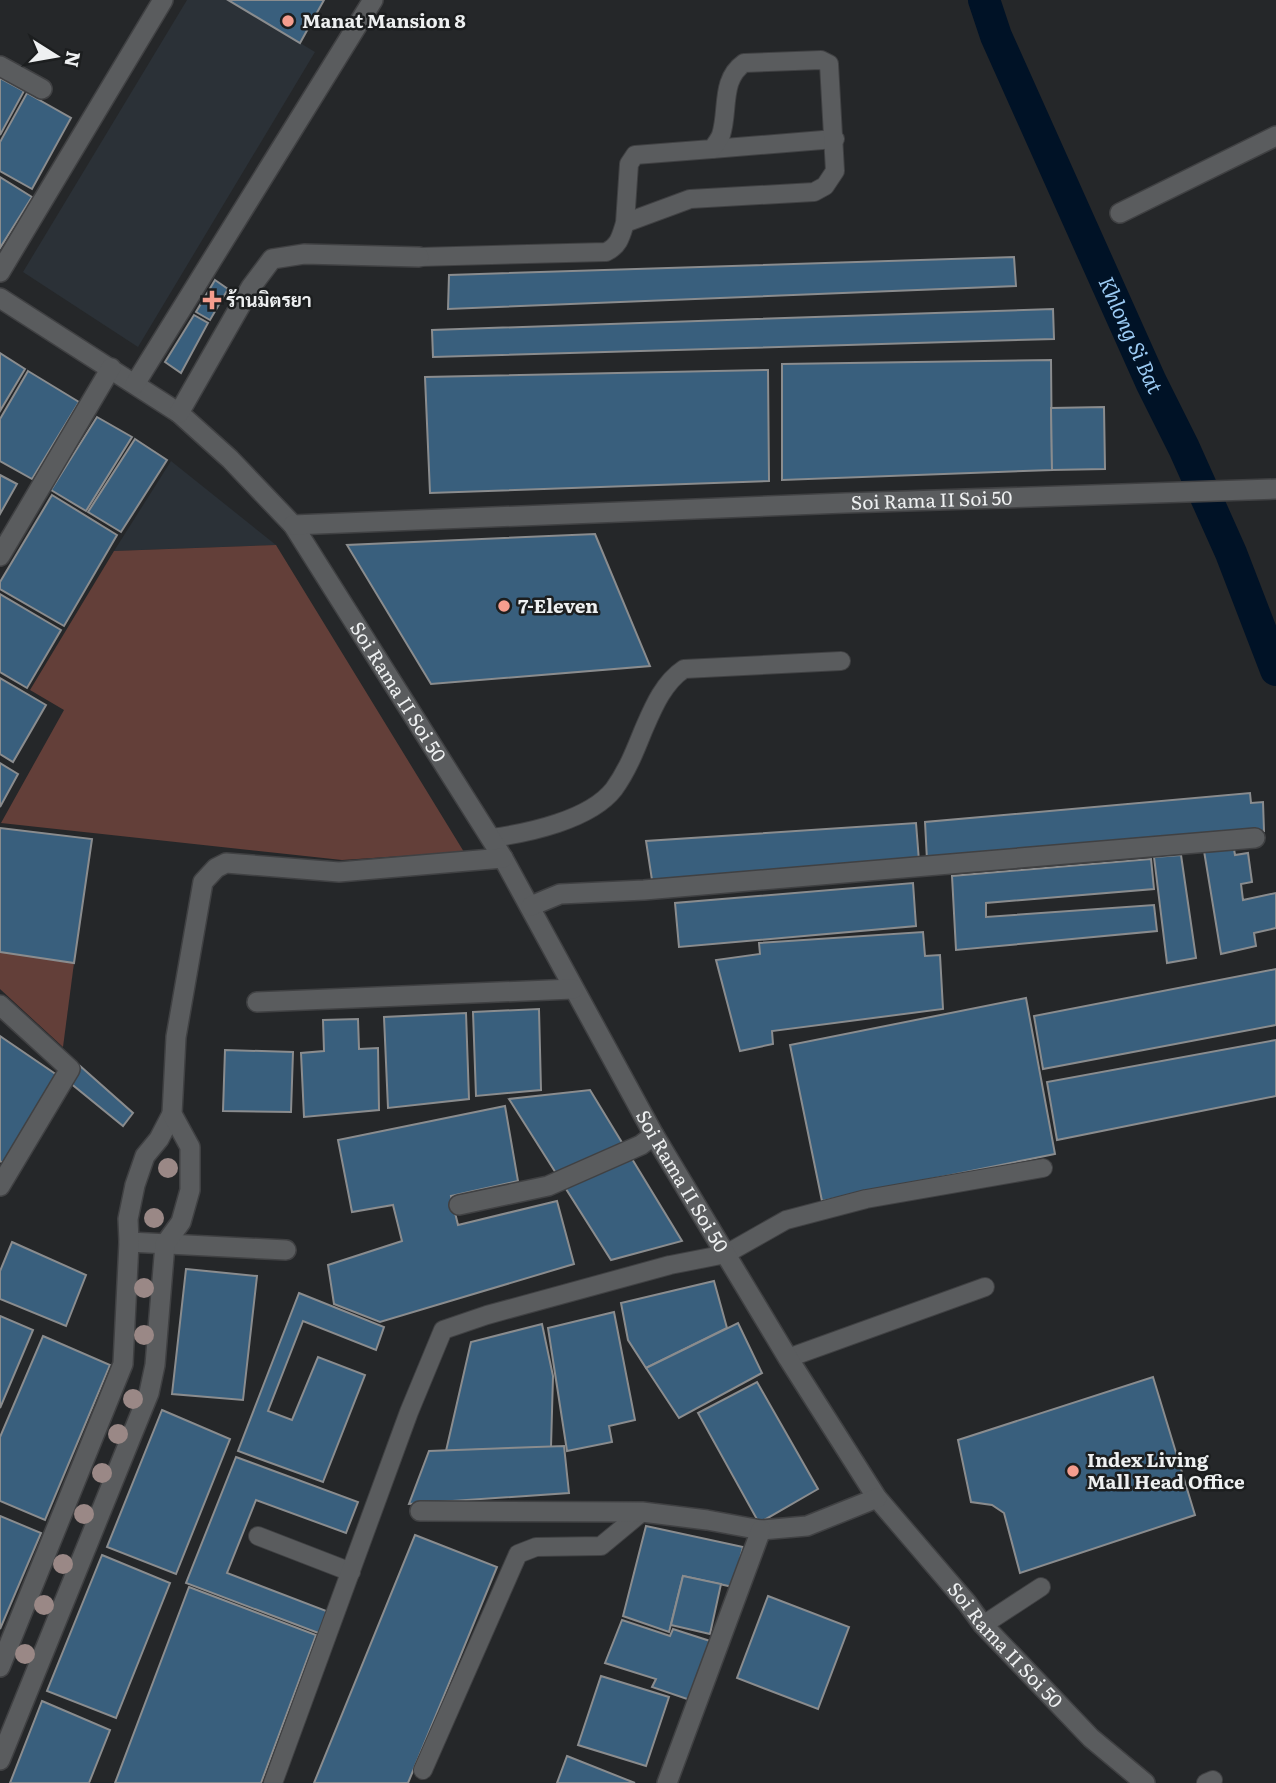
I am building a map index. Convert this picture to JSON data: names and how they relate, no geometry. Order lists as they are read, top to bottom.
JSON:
{
  "streets": {
    "street": ["Soi Rama II Soi 50"]
  },
  "water": ["Khlong Si Bat"],
  "places": {
    "other": ["Manat Mansion 8", "7-Eleven", "Index Living Mall Head Office"],
    "health": ["ร้านมิตรยา"]
  },
  "north": "right"
}
